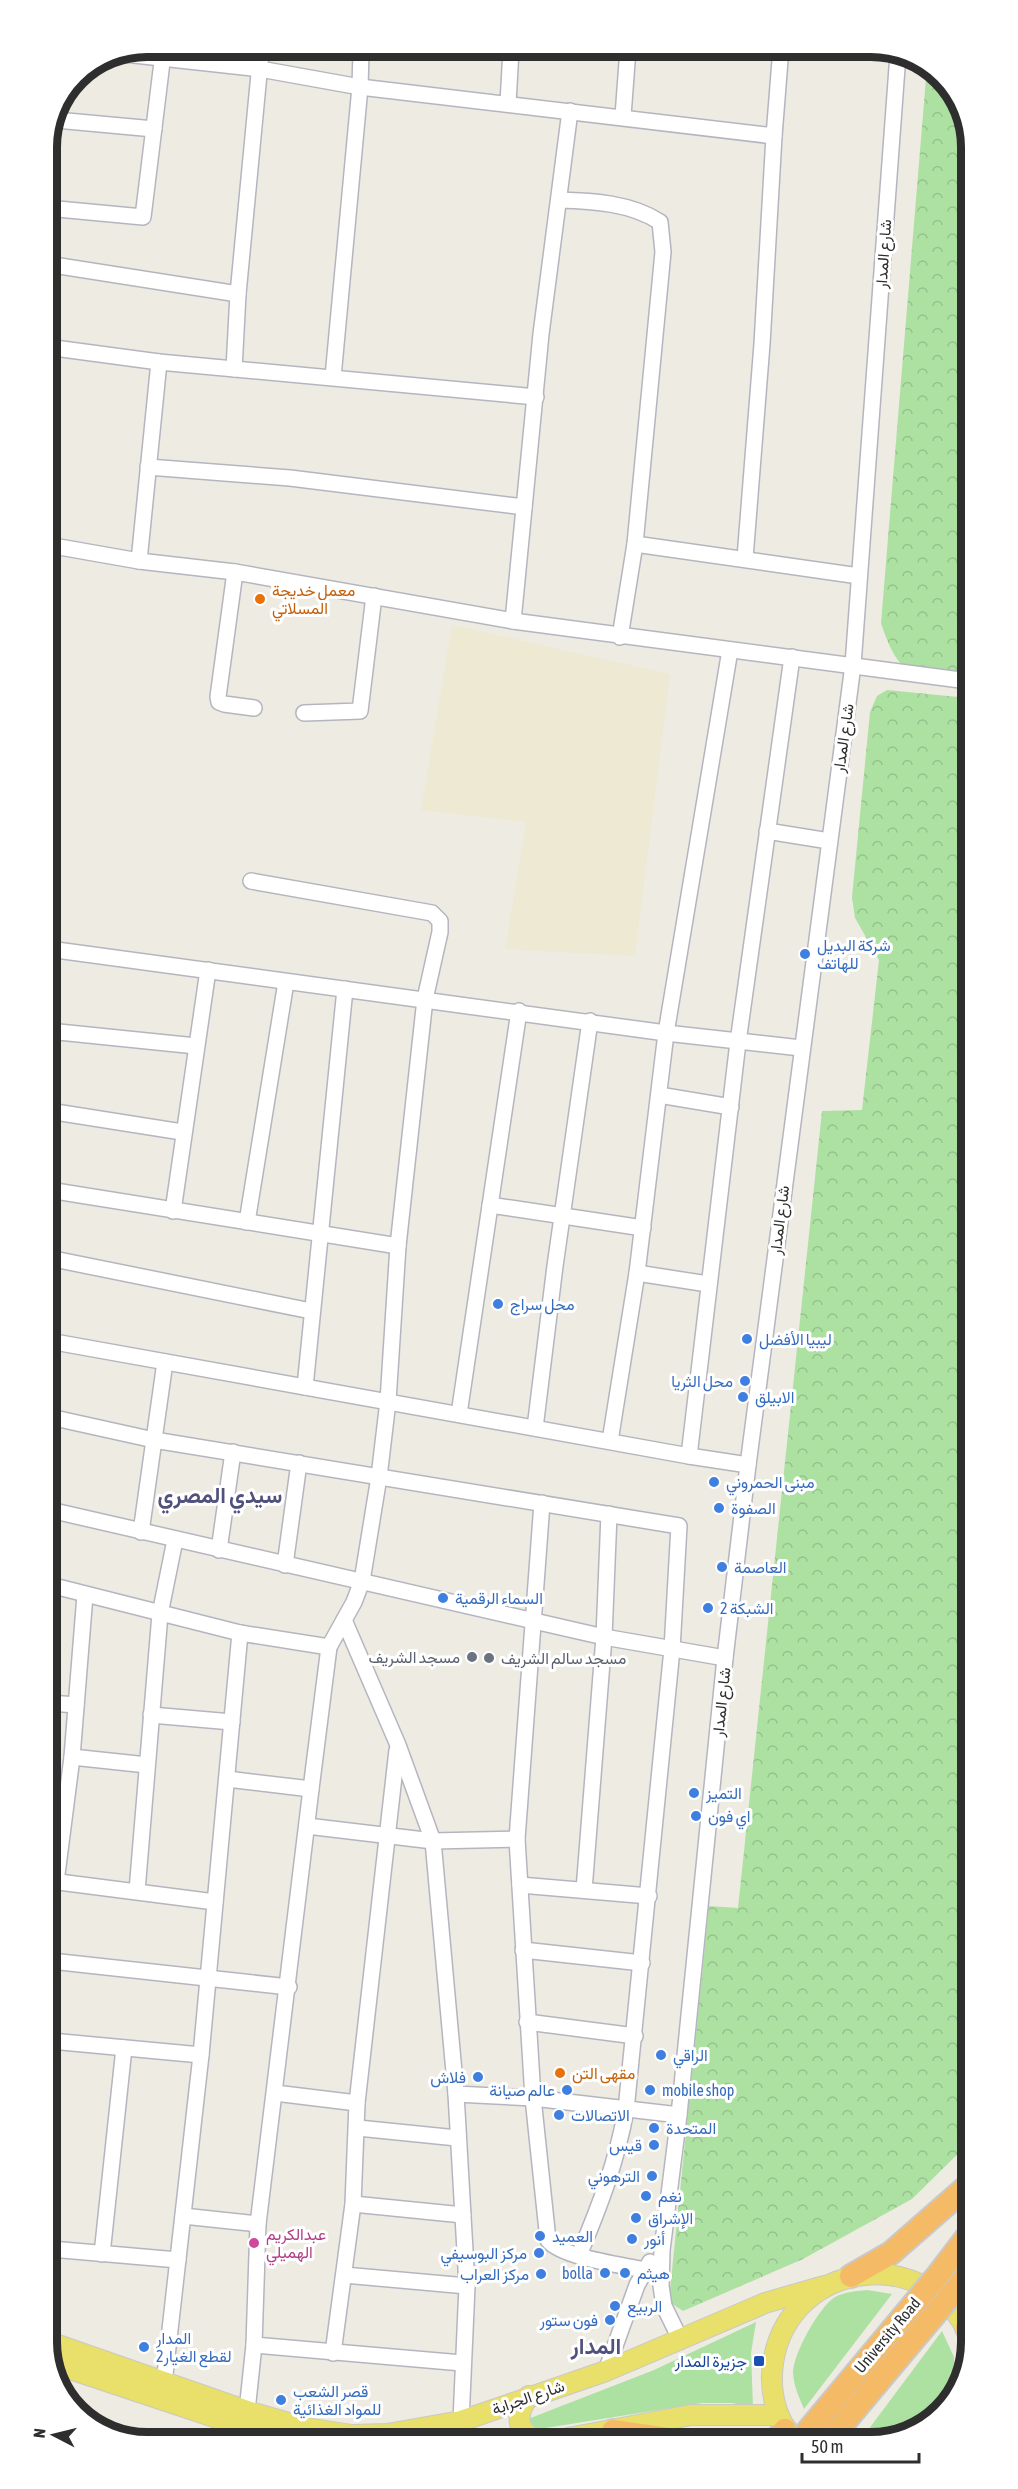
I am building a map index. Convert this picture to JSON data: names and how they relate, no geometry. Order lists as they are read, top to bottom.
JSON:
{
  "streets": {
    "highway": ["University Road"],
    "main road": ["شارع الجرابة"],
    "street": ["شارع المدار"]
  },
  "crossings": [
    ["شارع المدار", "شارع الجرابة"]
  ],
  "districts": ["سيدي المصري", "المدار"],
  "places": {
    "other": [
      "معمل خديجة المسلاتي",
      "شركة البديل للهاتف",
      "محل سراج",
      "ليبيا الأفضل",
      "محل الثريا",
      "الابيلق",
      "مبنى الحمروني",
      "الصفوة",
      "العاصمة",
      "السماء الرقمية",
      "الشبكة 2",
      "مسجد الشريف",
      "مسجد سالم الشريف",
      "التميز",
      "اي فون",
      "الراقي",
      "مقهى التن",
      "فلاش",
      "عالم صيانة",
      "mobile shop",
      "الاتصالات",
      "المتحدة",
      "قيس",
      "الترهوني",
      "نغم",
      "الإشراق",
      "العميد",
      "أنور",
      "عبدالكريم الهميلي",
      "مركز البوسيفي",
      "bolla",
      "هيثم",
      "مركز العراب",
      "الربيع",
      "فون ستور",
      "المدار 2لقطع الغيار",
      "قصر الشعب للمواد الغذائية"
    ],
    "transit": ["جزيرة المدار"]
  },
  "scale_bar": "50 m",
  "north": "left"
}
